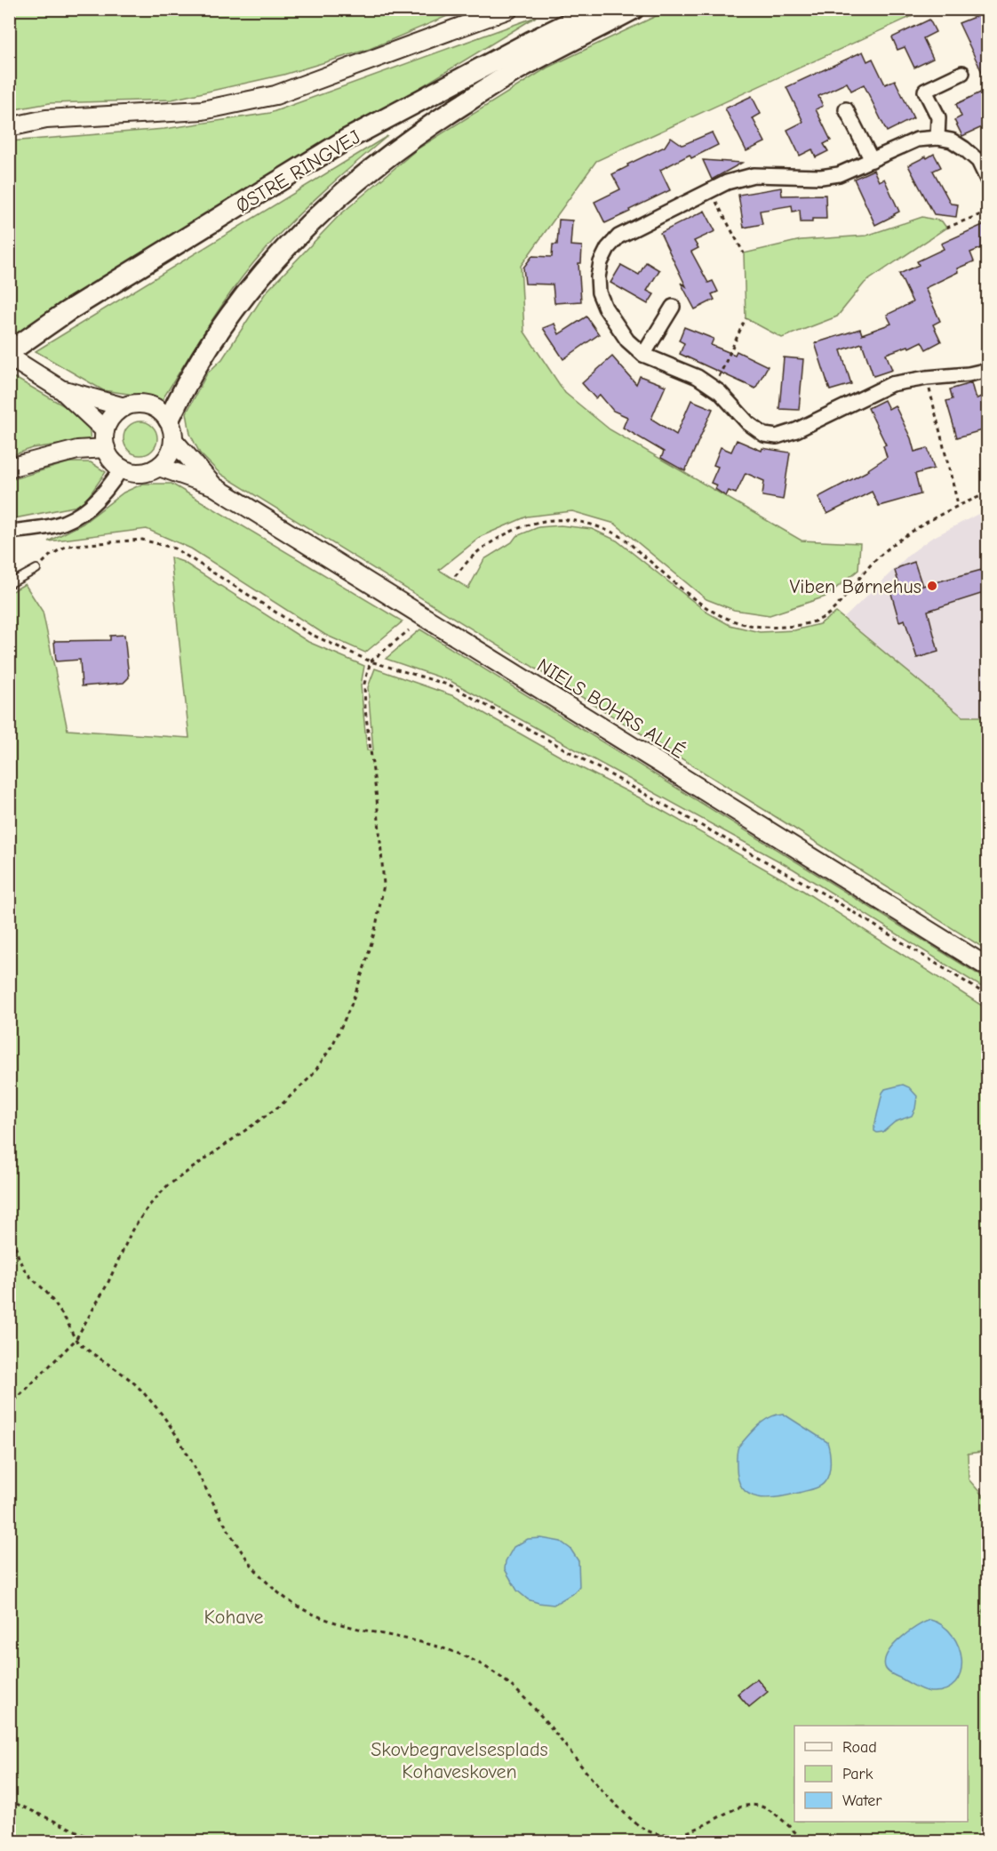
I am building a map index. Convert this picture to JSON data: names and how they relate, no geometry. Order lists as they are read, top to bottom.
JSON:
{
  "streets": {
    "main road": ["ØSTRE RINGVEJ"],
    "street": ["NIELS BOHRS ALLÉ"]
  },
  "parks": ["Kohave", "Skovbegravelsesplads Kohaveskoven"],
  "places": ["Viben Børnehus"],
  "legend": ["Road", "Park", "Water"]
}
